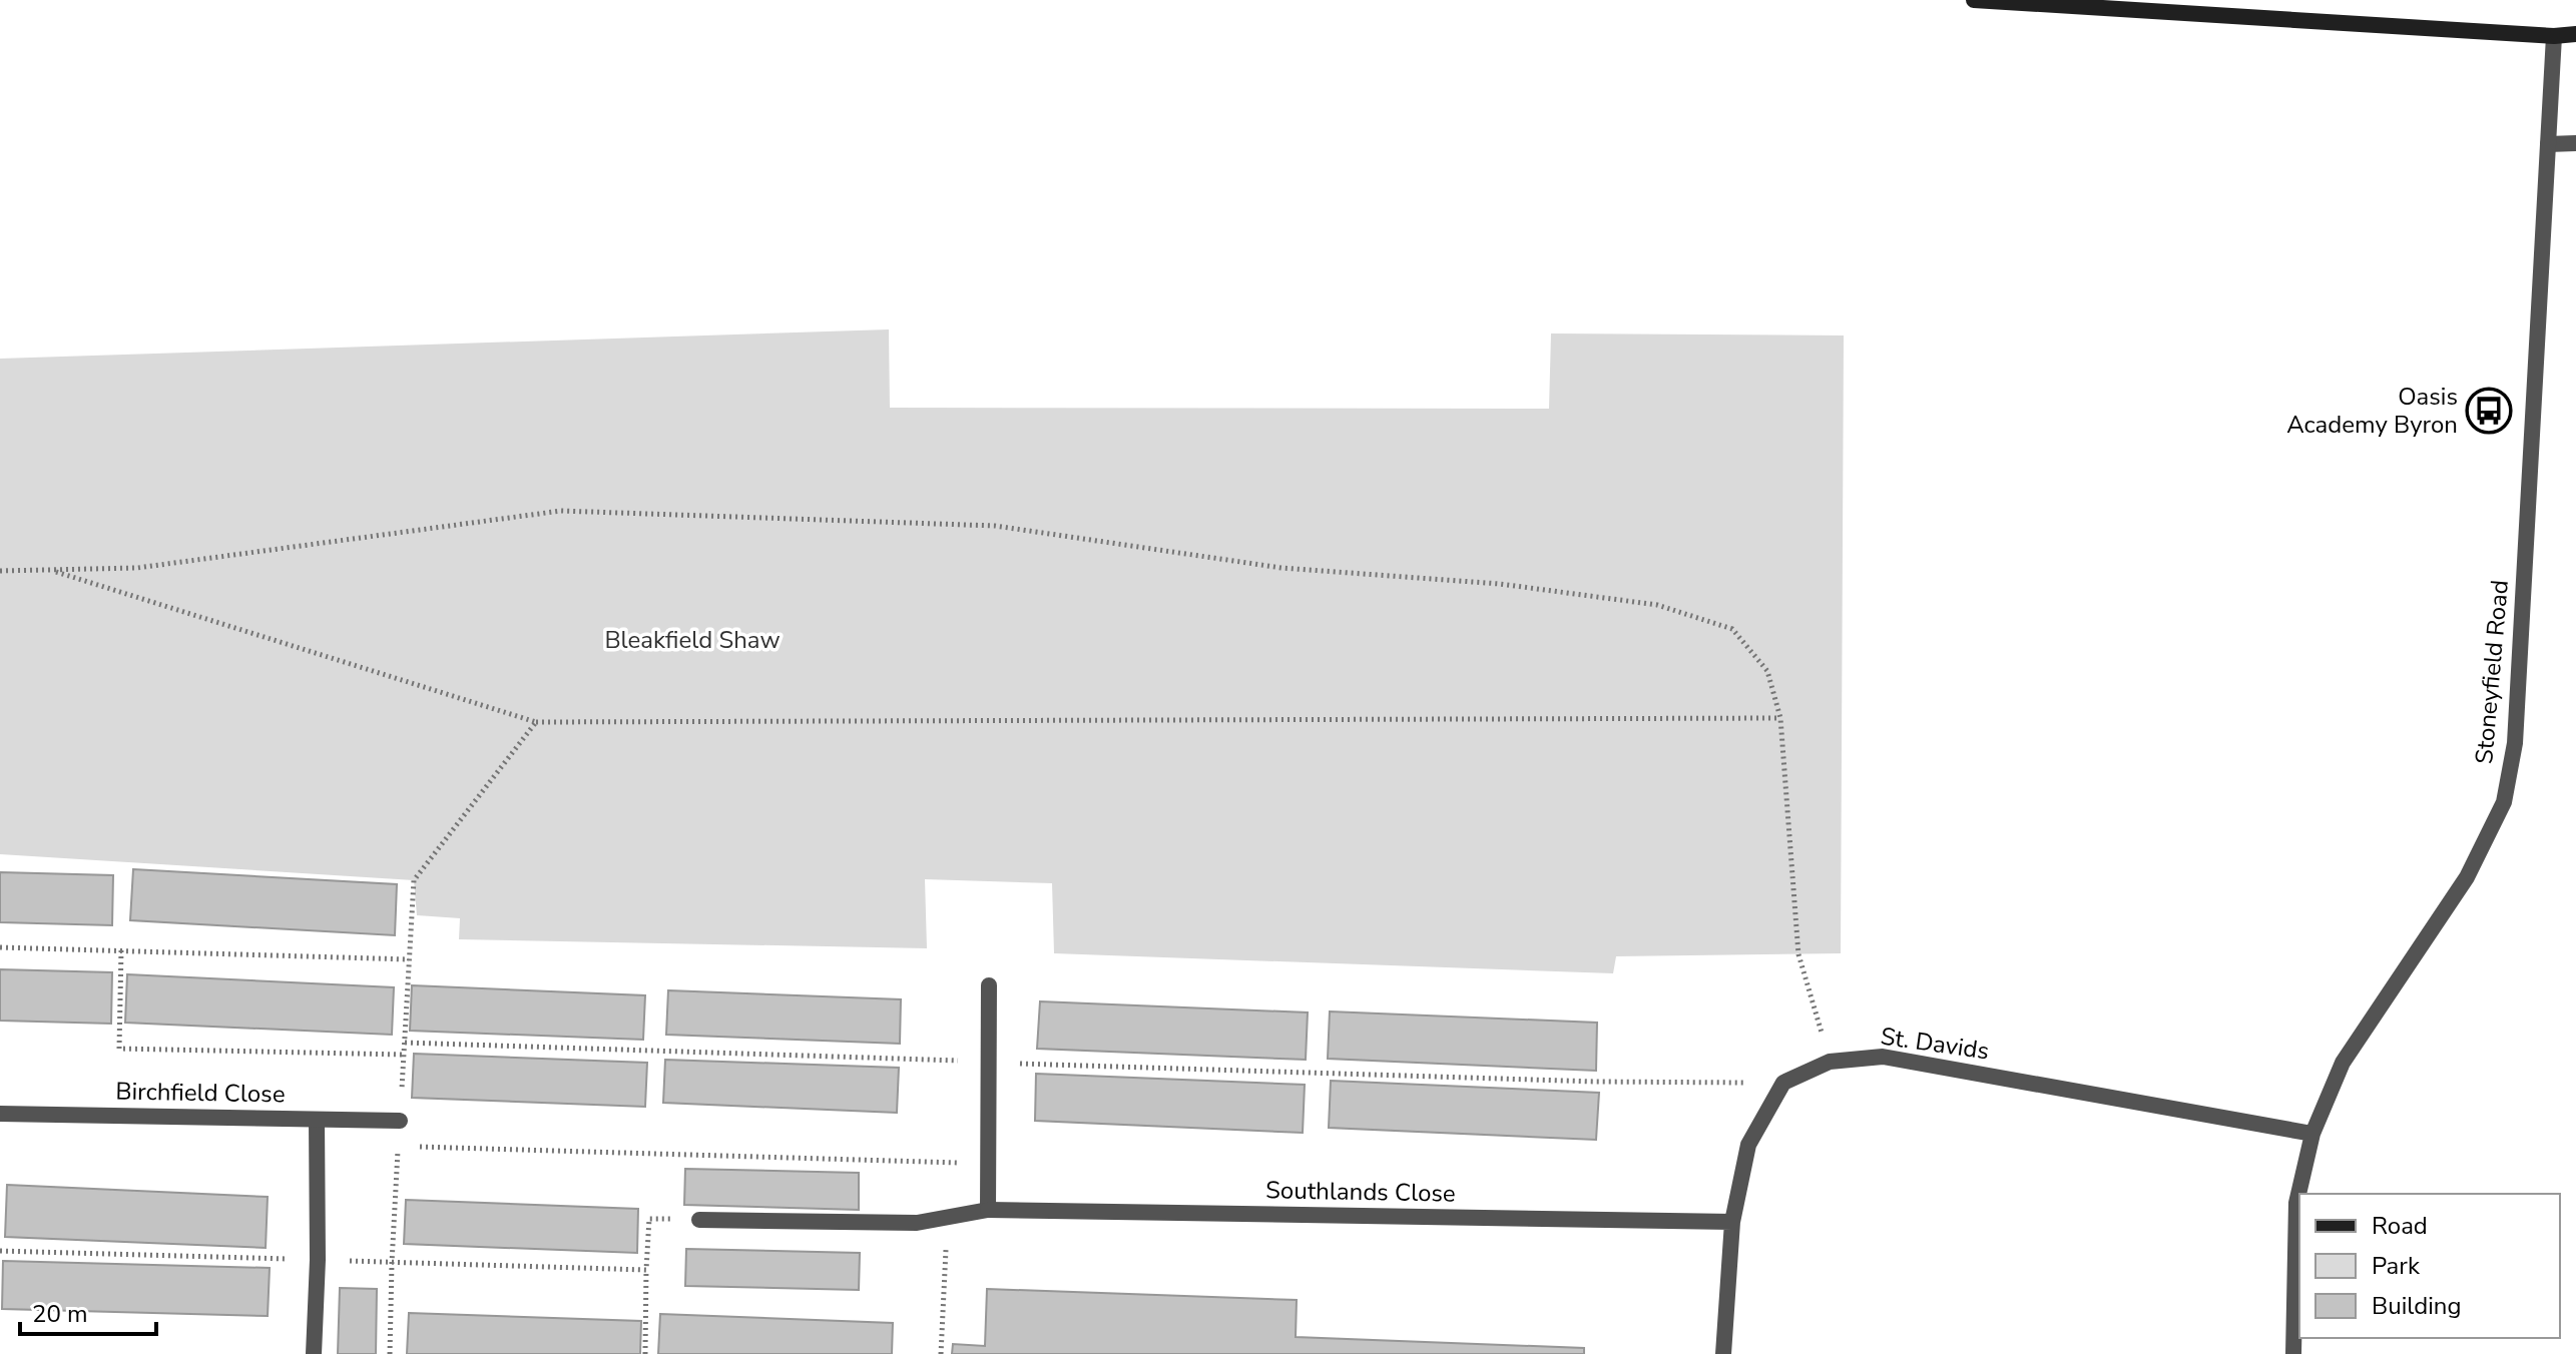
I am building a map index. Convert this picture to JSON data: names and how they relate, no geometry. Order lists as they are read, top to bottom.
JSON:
{
  "streets": {
    "street": [
      "Stoneyfield Road",
      "St. Davids",
      "Birchfield Close",
      "Southlands Close"
    ]
  },
  "crossings": [
    ["Stoneyfield Road", "St. Davids"]
  ],
  "parks": ["Bleakfield Shaw"],
  "places": {
    "bus stop": ["Oasis Academy Byron"]
  },
  "legend": ["Road", "Park", "Building"],
  "scale_bar": "20 m"
}
